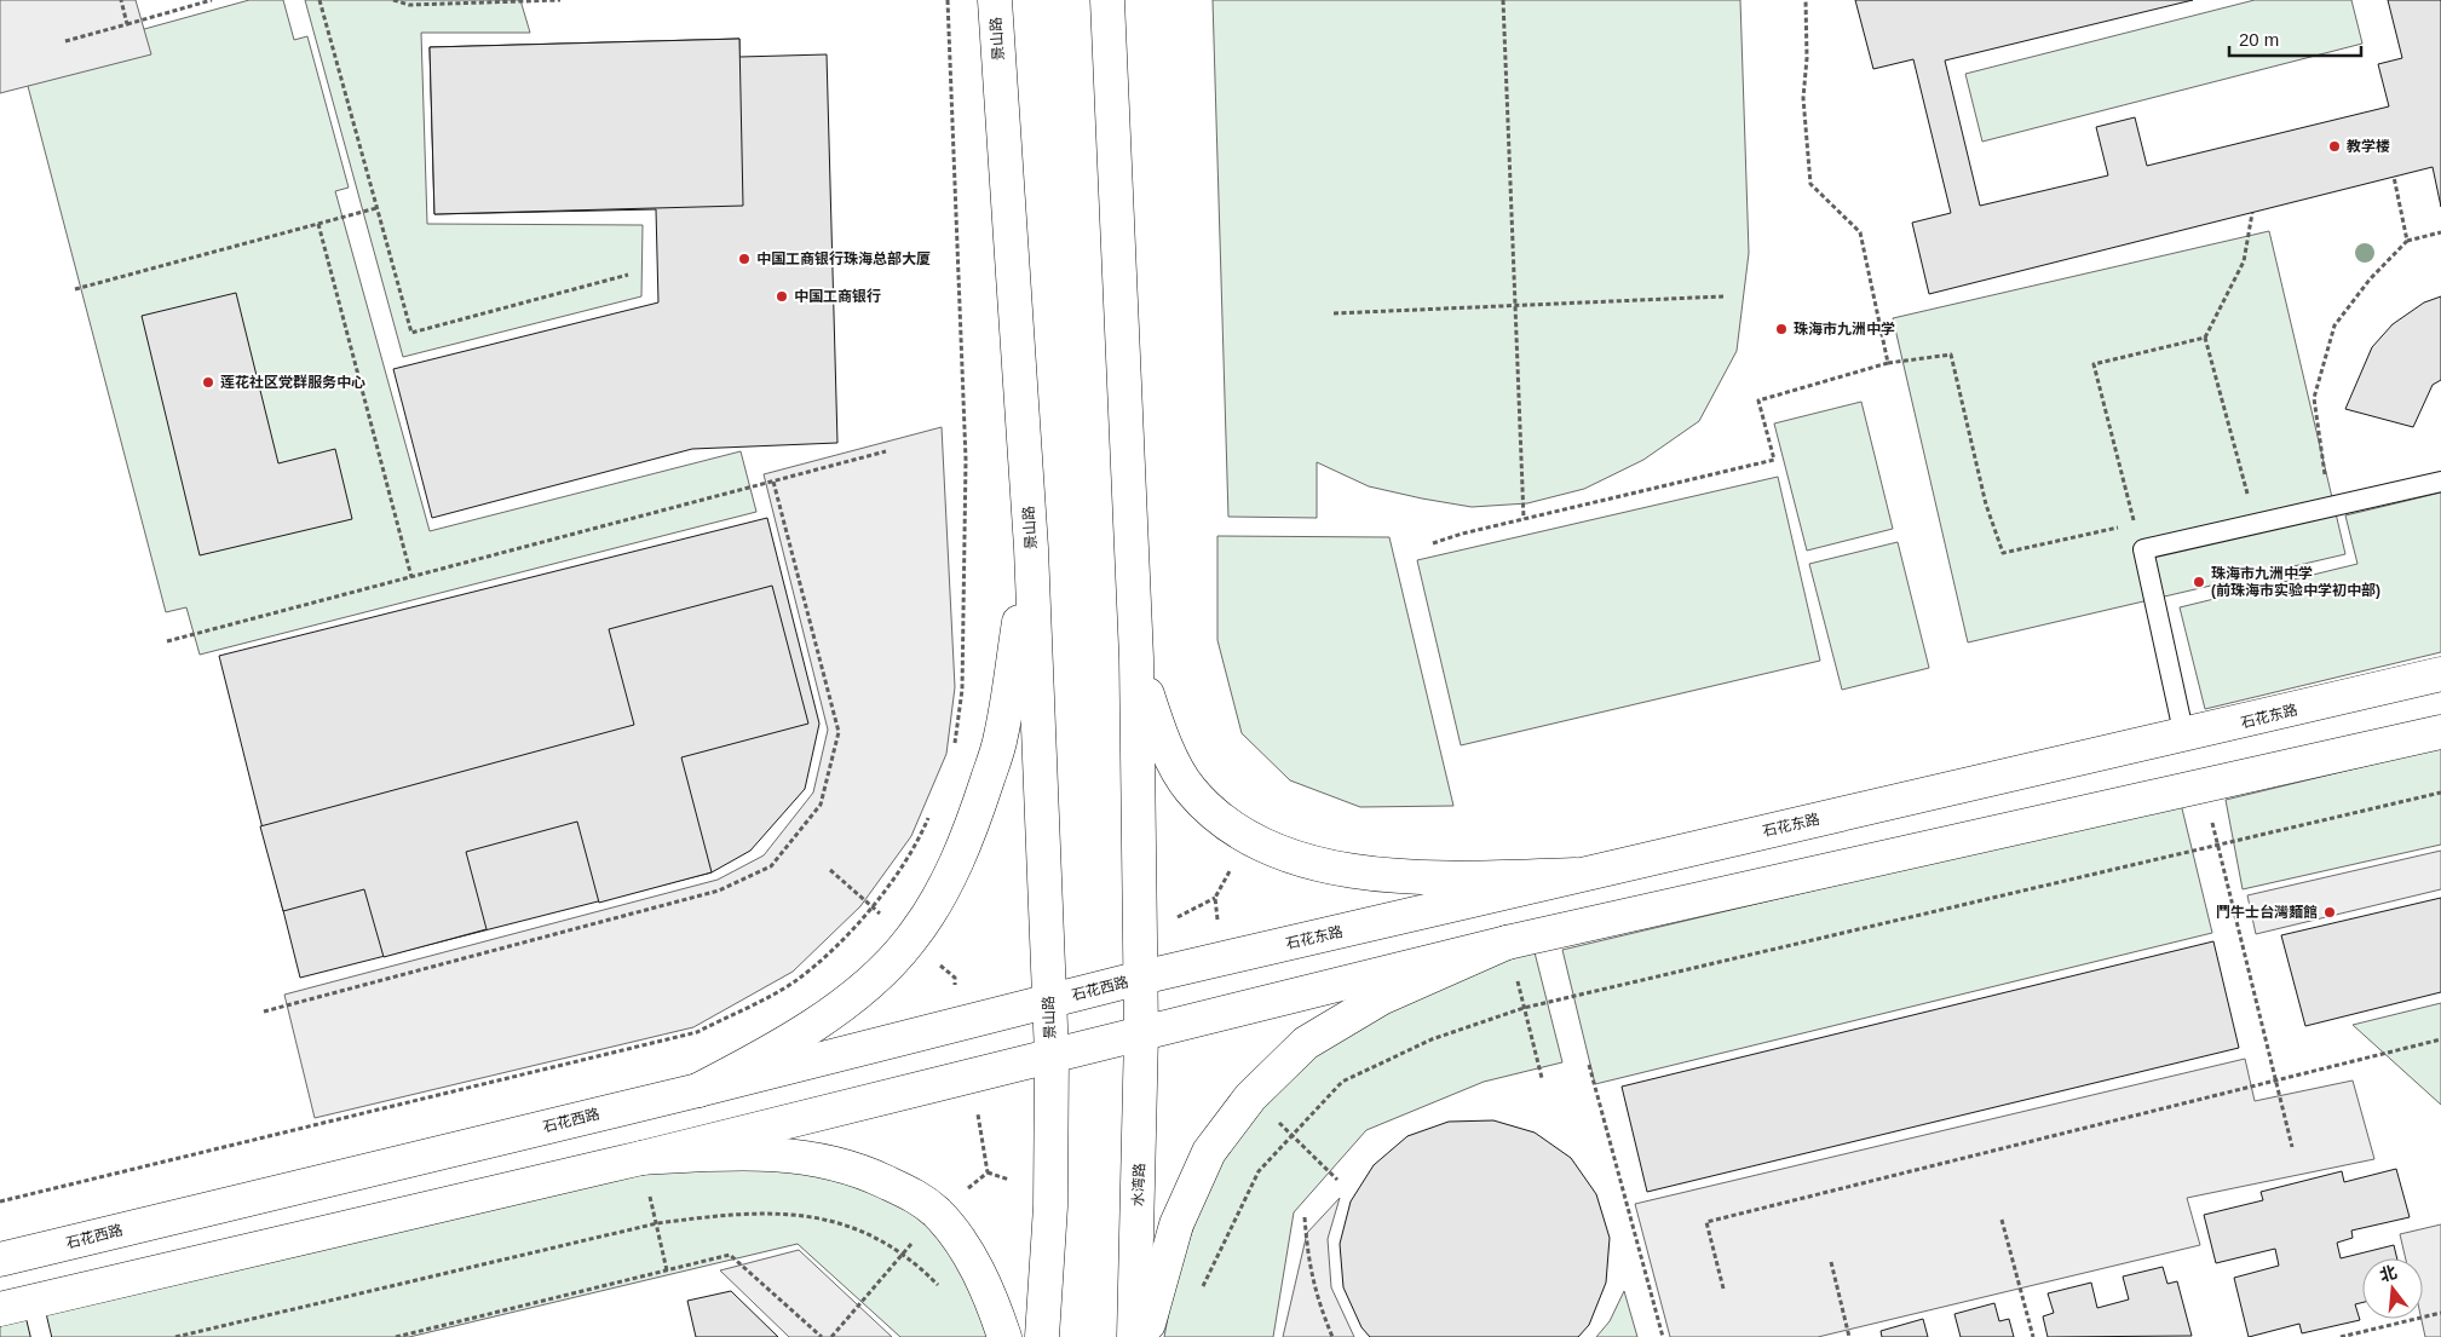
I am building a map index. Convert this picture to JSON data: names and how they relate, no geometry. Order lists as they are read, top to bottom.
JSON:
{
  "streets": {
    "main road": [
      "景山路",
      "石花东路",
      "石花西路",
      "水湾路"
    ]
  },
  "crossings": [
    ["景山路", "石花西路"],
    ["石花东路", "石花西路"]
  ],
  "places": [
    "教学楼",
    "中国工商银行珠海总部大厦",
    "中国工商银行",
    "珠海市九洲中学",
    "莲花社区党群服务中心",
    "珠海市九洲中学 (前珠海市实验中学初中部)",
    "鬥牛士台灣麵館"
  ],
  "scale_bar": "20 m",
  "north": "top"
}
